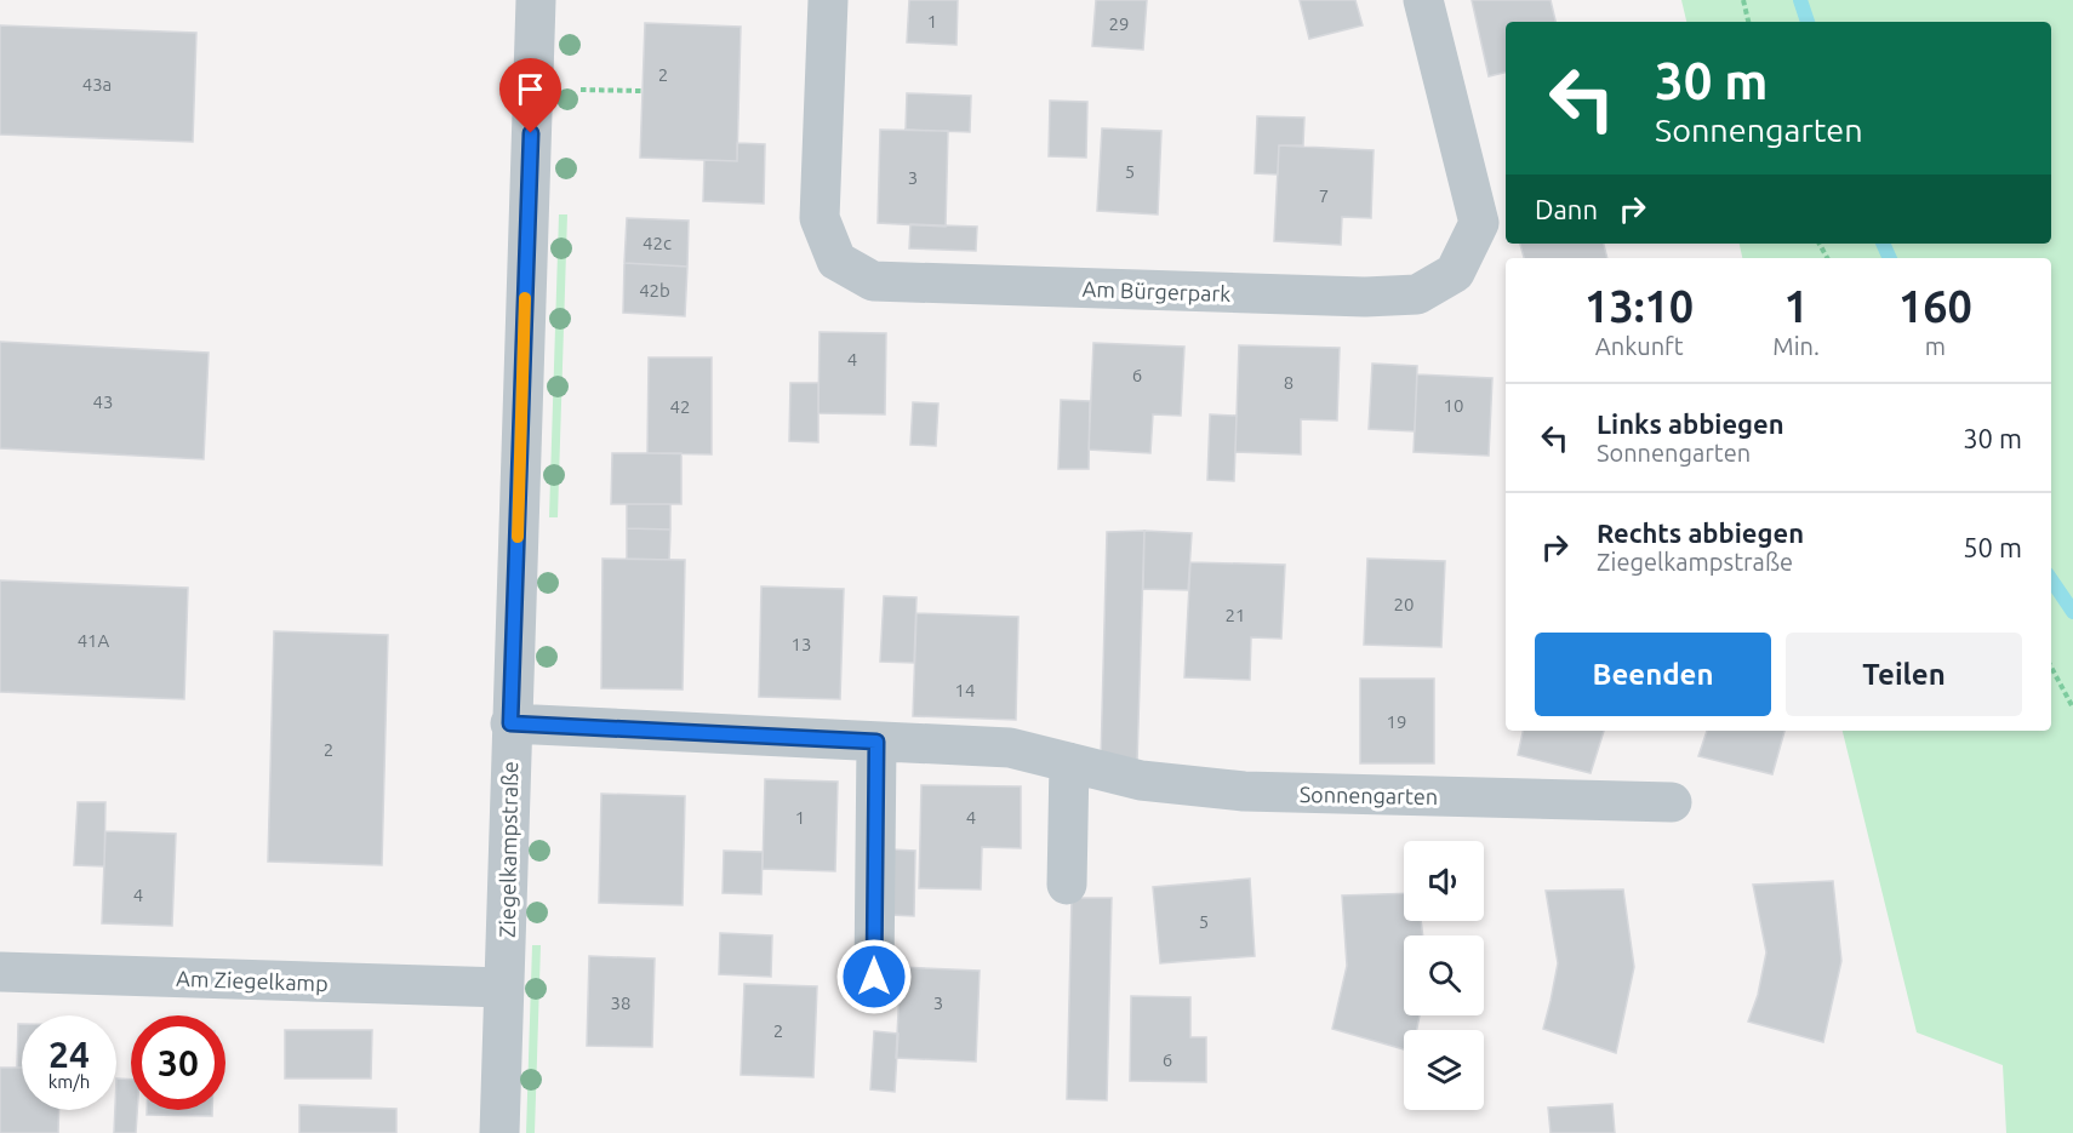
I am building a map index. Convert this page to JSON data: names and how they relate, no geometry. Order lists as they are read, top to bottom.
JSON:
{
  "streets": {
    "street": [
      "Am Bürgerpark",
      "Sonnengarten",
      "Ziegelkampstraße",
      "Am Ziegelkamp"
    ]
  },
  "crossings": [
    ["Sonnengarten", "Ziegelkampstraße"],
    ["Ziegelkampstraße", "Am Ziegelkamp"]
  ],
  "house_numbers": [
    "1",
    "29",
    "2",
    "43a",
    "5",
    "3",
    "7",
    "42c",
    "42b",
    "4",
    "6",
    "8",
    "43",
    "10",
    "42",
    "20",
    "21",
    "41A",
    "13",
    "14",
    "19",
    "2",
    "1",
    "4",
    "4",
    "5",
    "38",
    "3",
    "2",
    "6"
  ],
  "page": {
    "turn": ["30 m", "Sonnengarten"],
    "then": "Dann",
    "eta": [
      "13:10",
      "Ankunft",
      "1",
      "Min.",
      "160",
      "m"
    ],
    "list": [
      {
        "name": "Links abbiegen",
        "note": "Sonnengarten",
        "value": "30 m"
      },
      {
        "name": "Rechts abbiegen",
        "note": "Ziegelkampstraße",
        "value": "50 m"
      }
    ],
    "buttons": ["Beenden", "Teilen"],
    "speed": "24 km/h",
    "limit": "30"
  }
}
